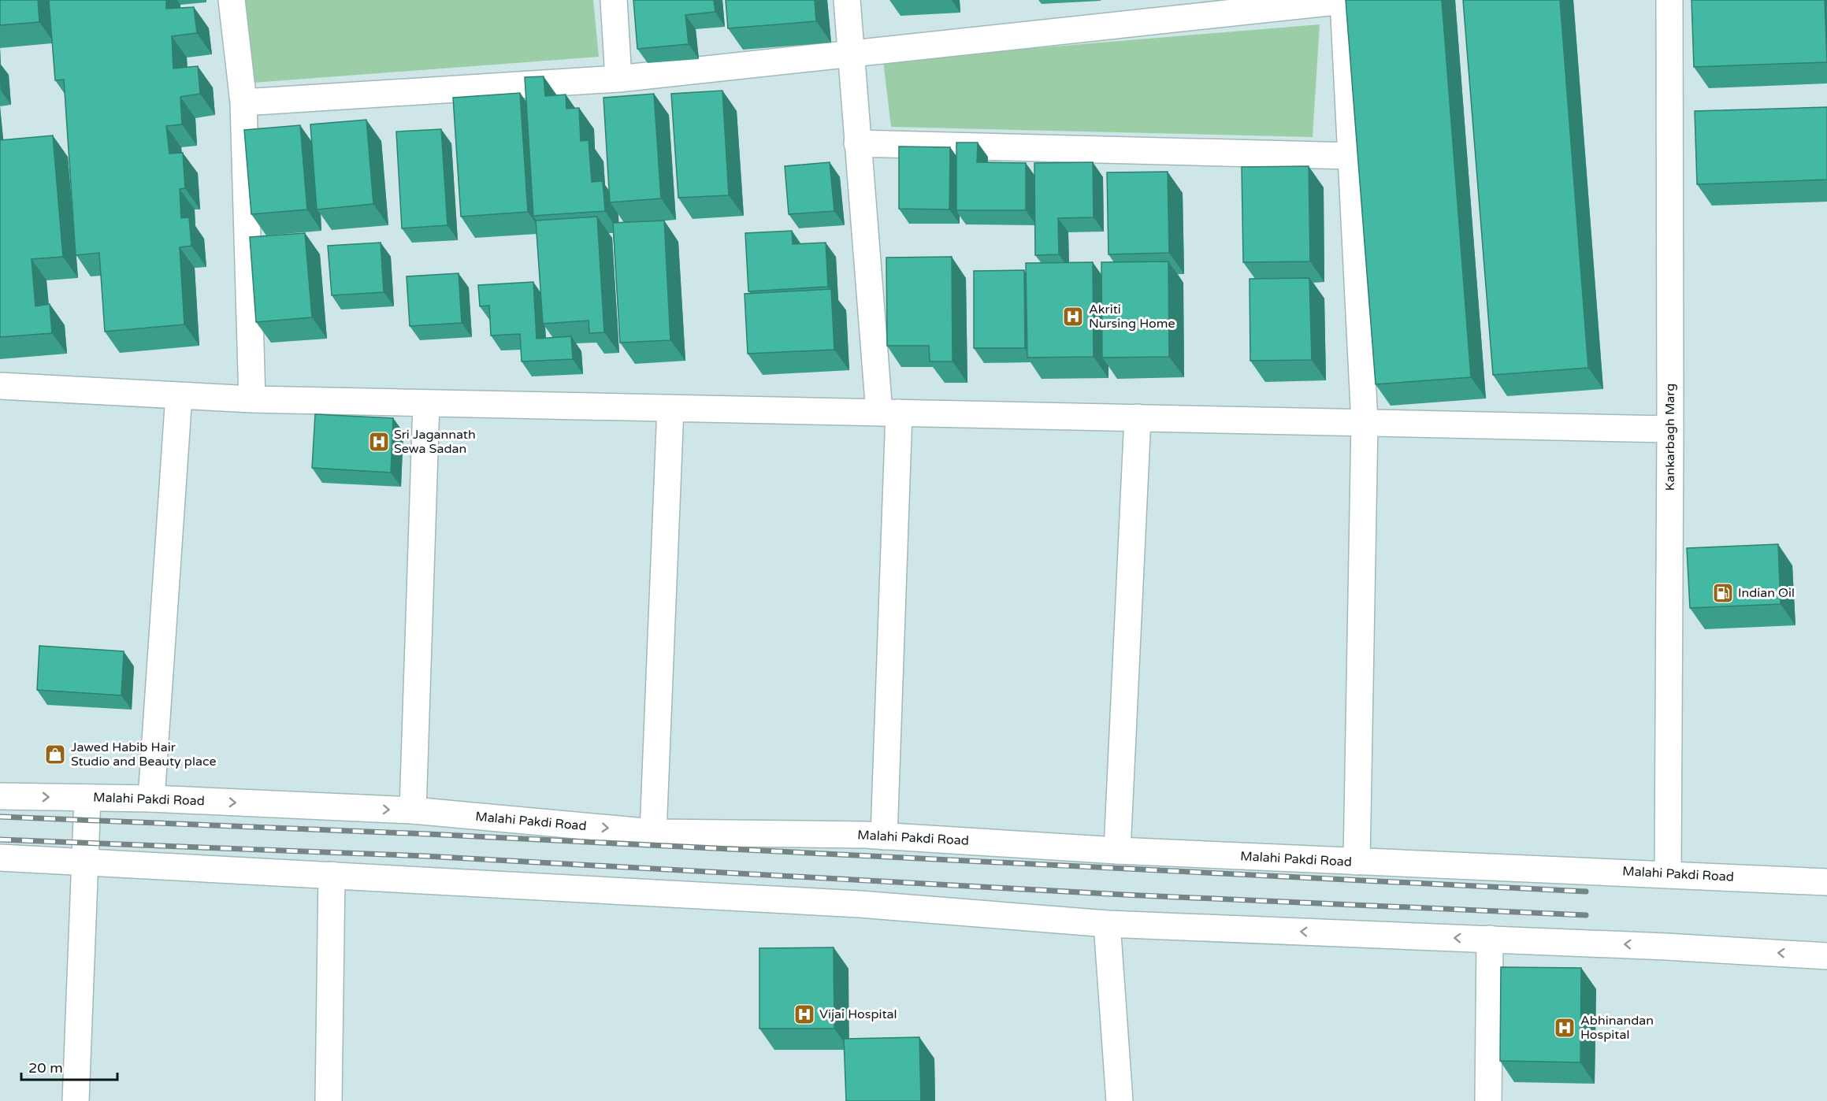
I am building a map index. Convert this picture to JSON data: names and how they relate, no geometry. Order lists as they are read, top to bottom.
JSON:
{
  "streets": {
    "street": ["Kankarbagh Marg", "Malahi Pakdi Road"]
  },
  "crossings": [
    ["Kankarbagh Marg", "Malahi Pakdi Road"]
  ],
  "places": {
    "hospital": [
      "Akriti Nursing Home",
      "Sri Jagannath Sewa Sadan",
      "Vijai Hospital",
      "Abhinandan Hospital"
    ],
    "fuel station": ["Indian Oil"],
    "shop": ["Jawed Habib Hair Studio and Beauty place"]
  },
  "scale_bar": "20 m"
}
